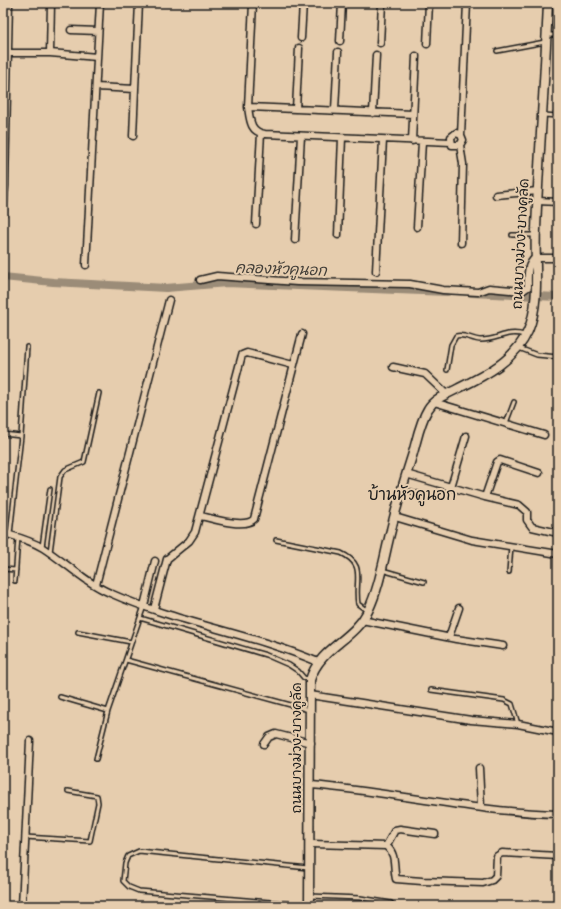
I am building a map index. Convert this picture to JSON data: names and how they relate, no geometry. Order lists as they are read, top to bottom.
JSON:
{
  "streets": {
    "street": ["ถนนบางม่วง-บางคูลัด"]
  },
  "districts": ["บ้านหัวคูนอก"],
  "water": ["คลองหัวคูนอก"]
}
